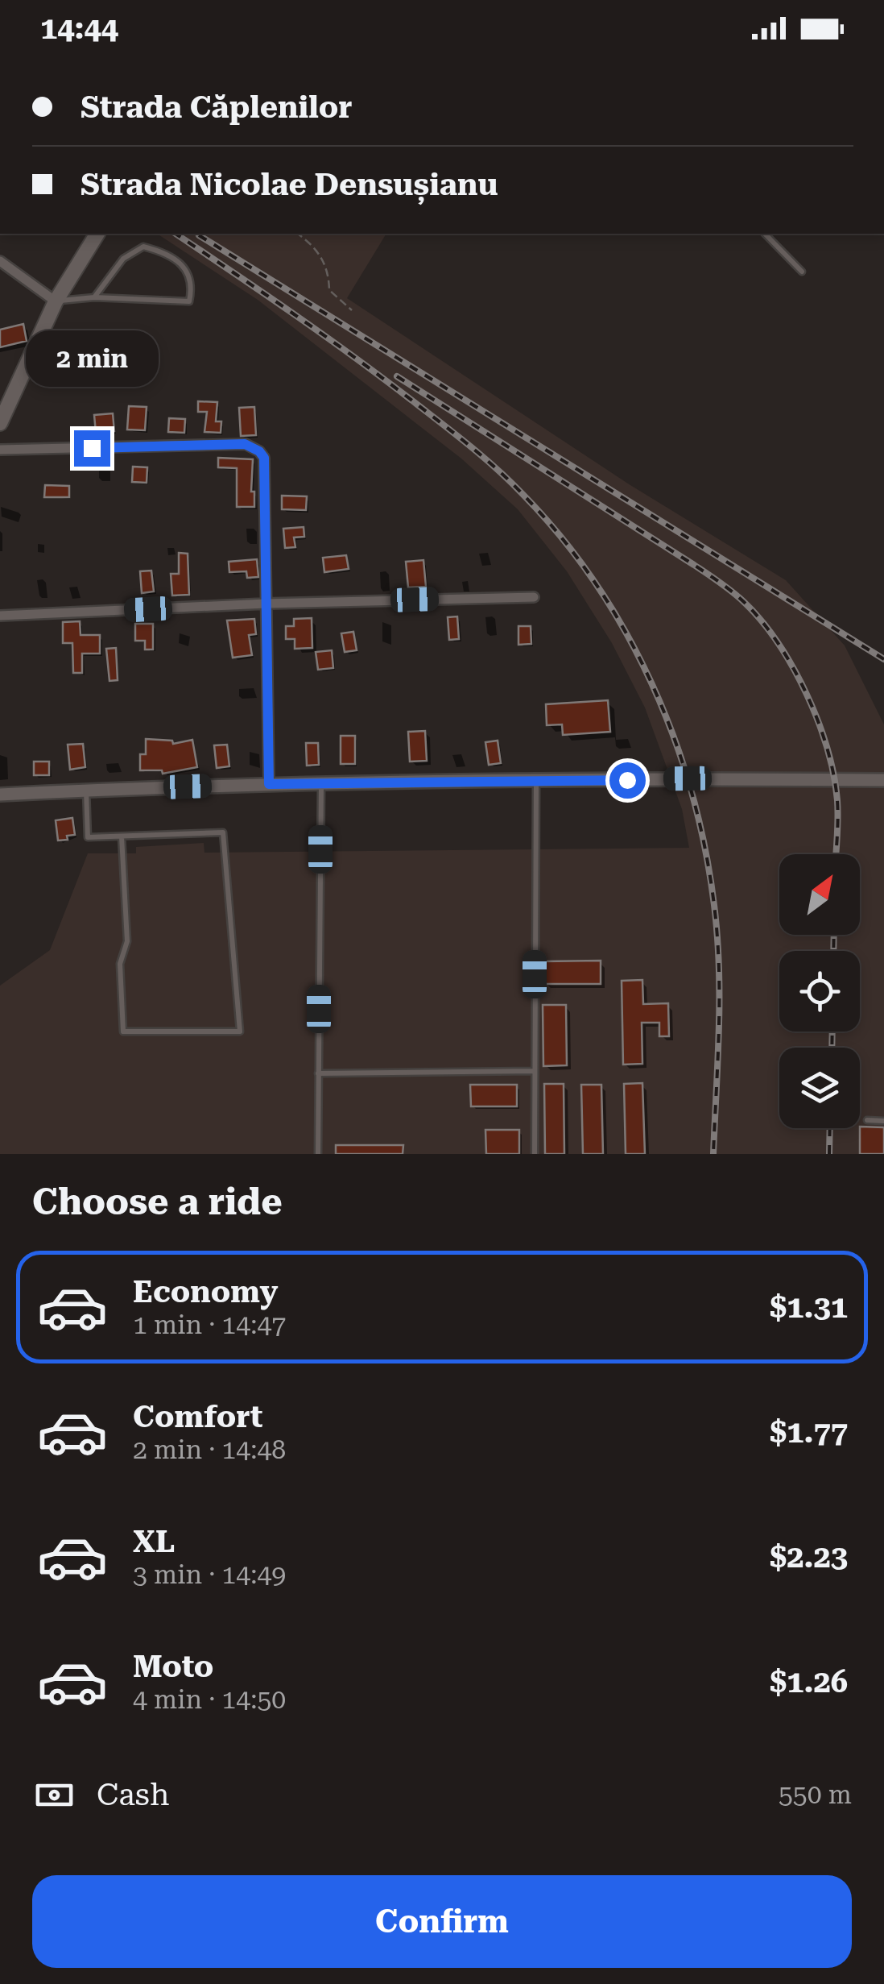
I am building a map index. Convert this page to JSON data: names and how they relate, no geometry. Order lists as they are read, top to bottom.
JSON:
{
  "north": "top right",
  "page": {
    "status": "14:44",
    "banner": ["Strada Căplenilor", "Strada Nicolae Densușianu"],
    "bubble": "2 min",
    "heading": "Choose a ride",
    "list": [
      {
        "name": "Economy",
        "note": "1 min · 14:47",
        "value": "$1.31"
      },
      {
        "name": "Comfort",
        "note": "2 min · 14:48",
        "value": "$1.77"
      },
      {
        "name": "XL",
        "note": "3 min · 14:49",
        "value": "$2.23"
      },
      {
        "name": "Moto",
        "note": "4 min · 14:50",
        "value": "$1.26"
      }
    ],
    "pay": ["Cash", "550 m"],
    "buttons": "Confirm"
  }
}
